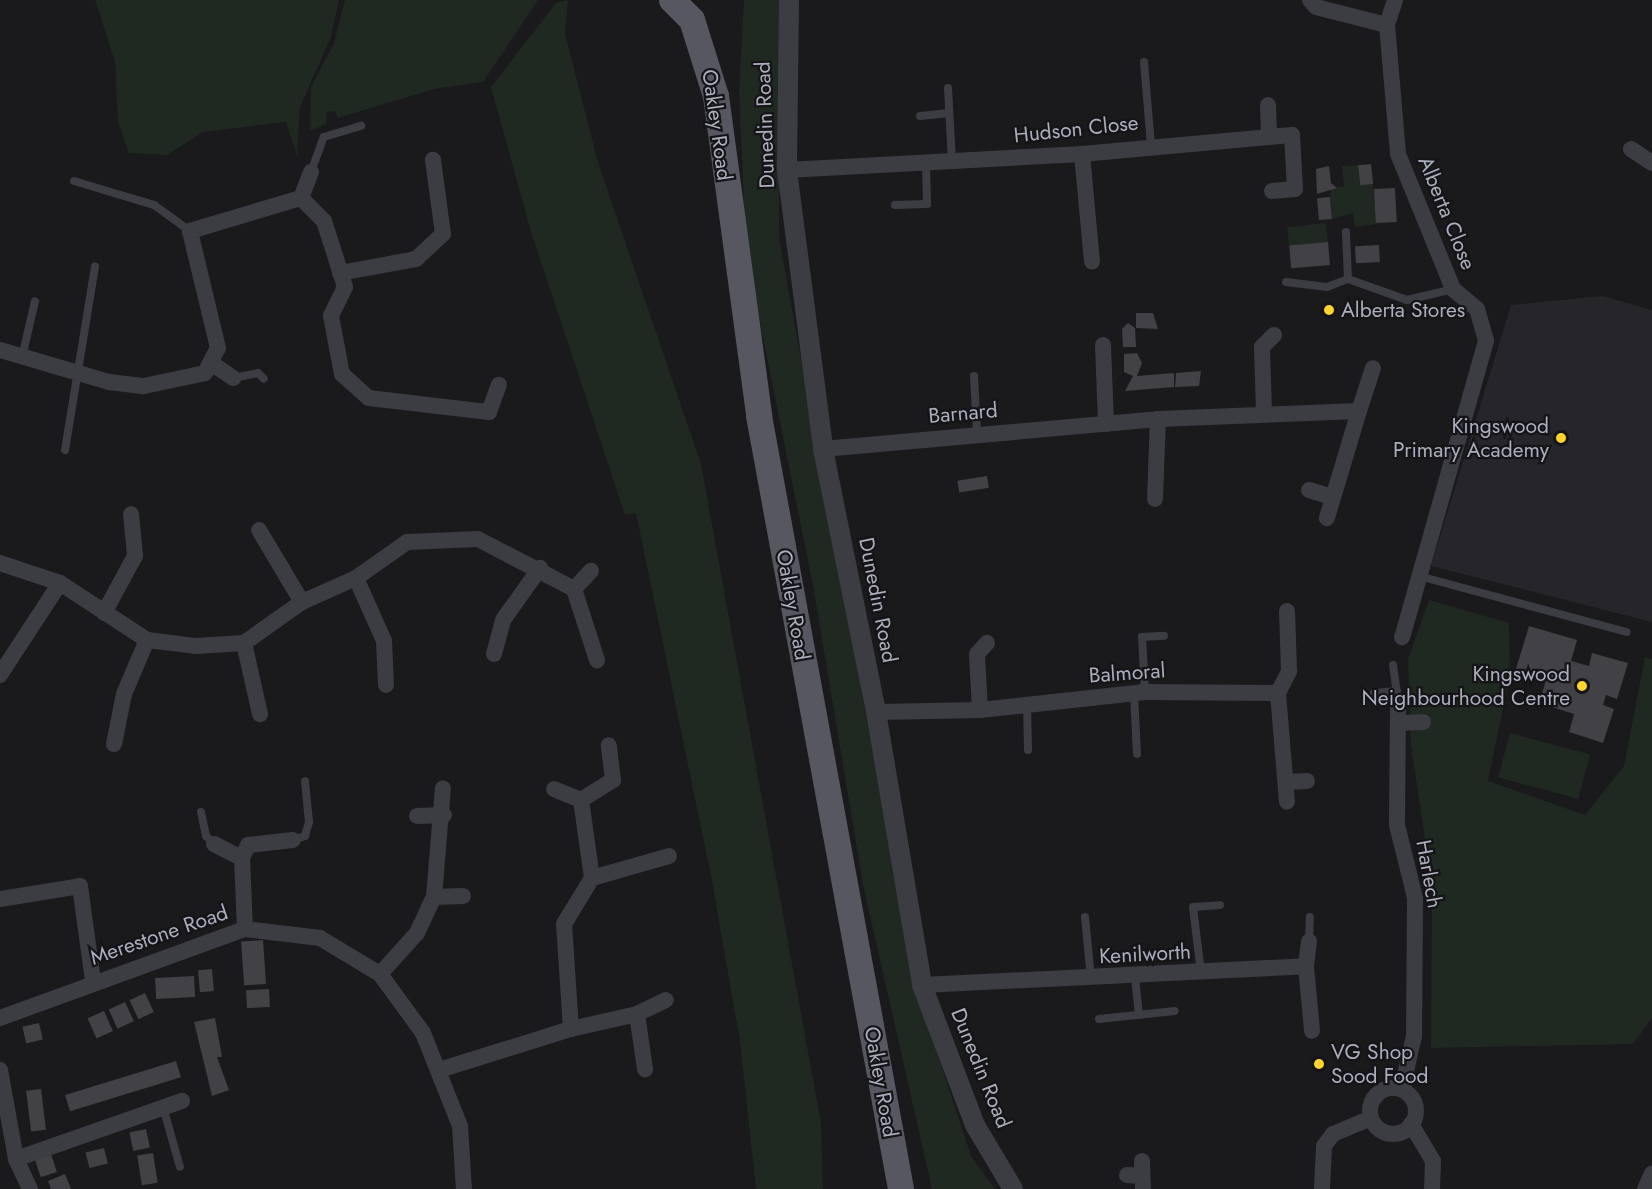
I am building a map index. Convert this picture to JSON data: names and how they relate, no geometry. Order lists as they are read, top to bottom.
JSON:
{
  "streets": {
    "main road": ["Oakley Road"],
    "street": [
      "Dunedin Road",
      "Hudson Close",
      "Alberta Close",
      "Barnard",
      "Balmoral",
      "Harlech",
      "Merestone Road",
      "Kenilworth"
    ]
  },
  "crossings": [
    ["Dunedin Road", "Hudson Close"],
    ["Dunedin Road", "Barnard"],
    ["Dunedin Road", "Balmoral"],
    ["Dunedin Road", "Kenilworth"]
  ],
  "places": [
    "Alberta Stores",
    "Kingswood Primary Academy",
    "Kingswood Neighbourhood Centre",
    "VG Shop Sood Food"
  ]
}
